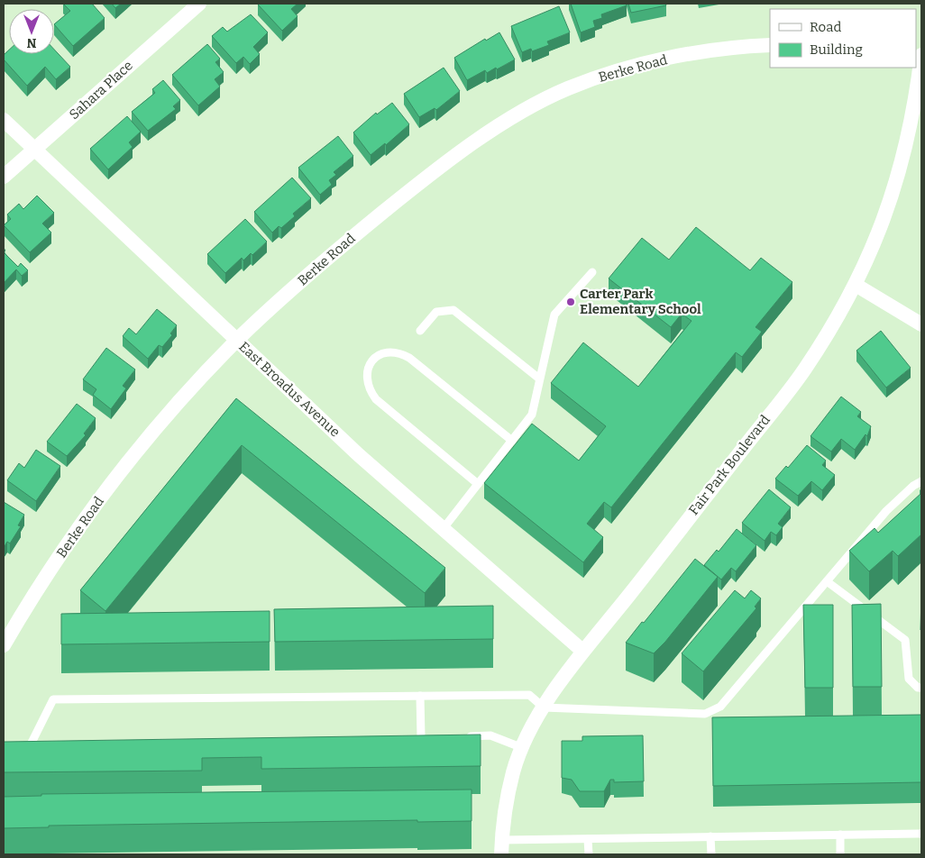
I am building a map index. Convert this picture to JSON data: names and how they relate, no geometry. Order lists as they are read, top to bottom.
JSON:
{
  "streets": {
    "street": [
      "Berke Road",
      "Sahara Place",
      "East Broadus Avenue",
      "Fair Park Boulevard"
    ]
  },
  "crossings": [
    ["Berke Road", "East Broadus Avenue"],
    ["Sahara Place", "East Broadus Avenue"],
    ["East Broadus Avenue", "Fair Park Boulevard"]
  ],
  "places": ["Carter Park Elementary School"],
  "legend": ["Road", "Building"],
  "north": "bottom"
}
